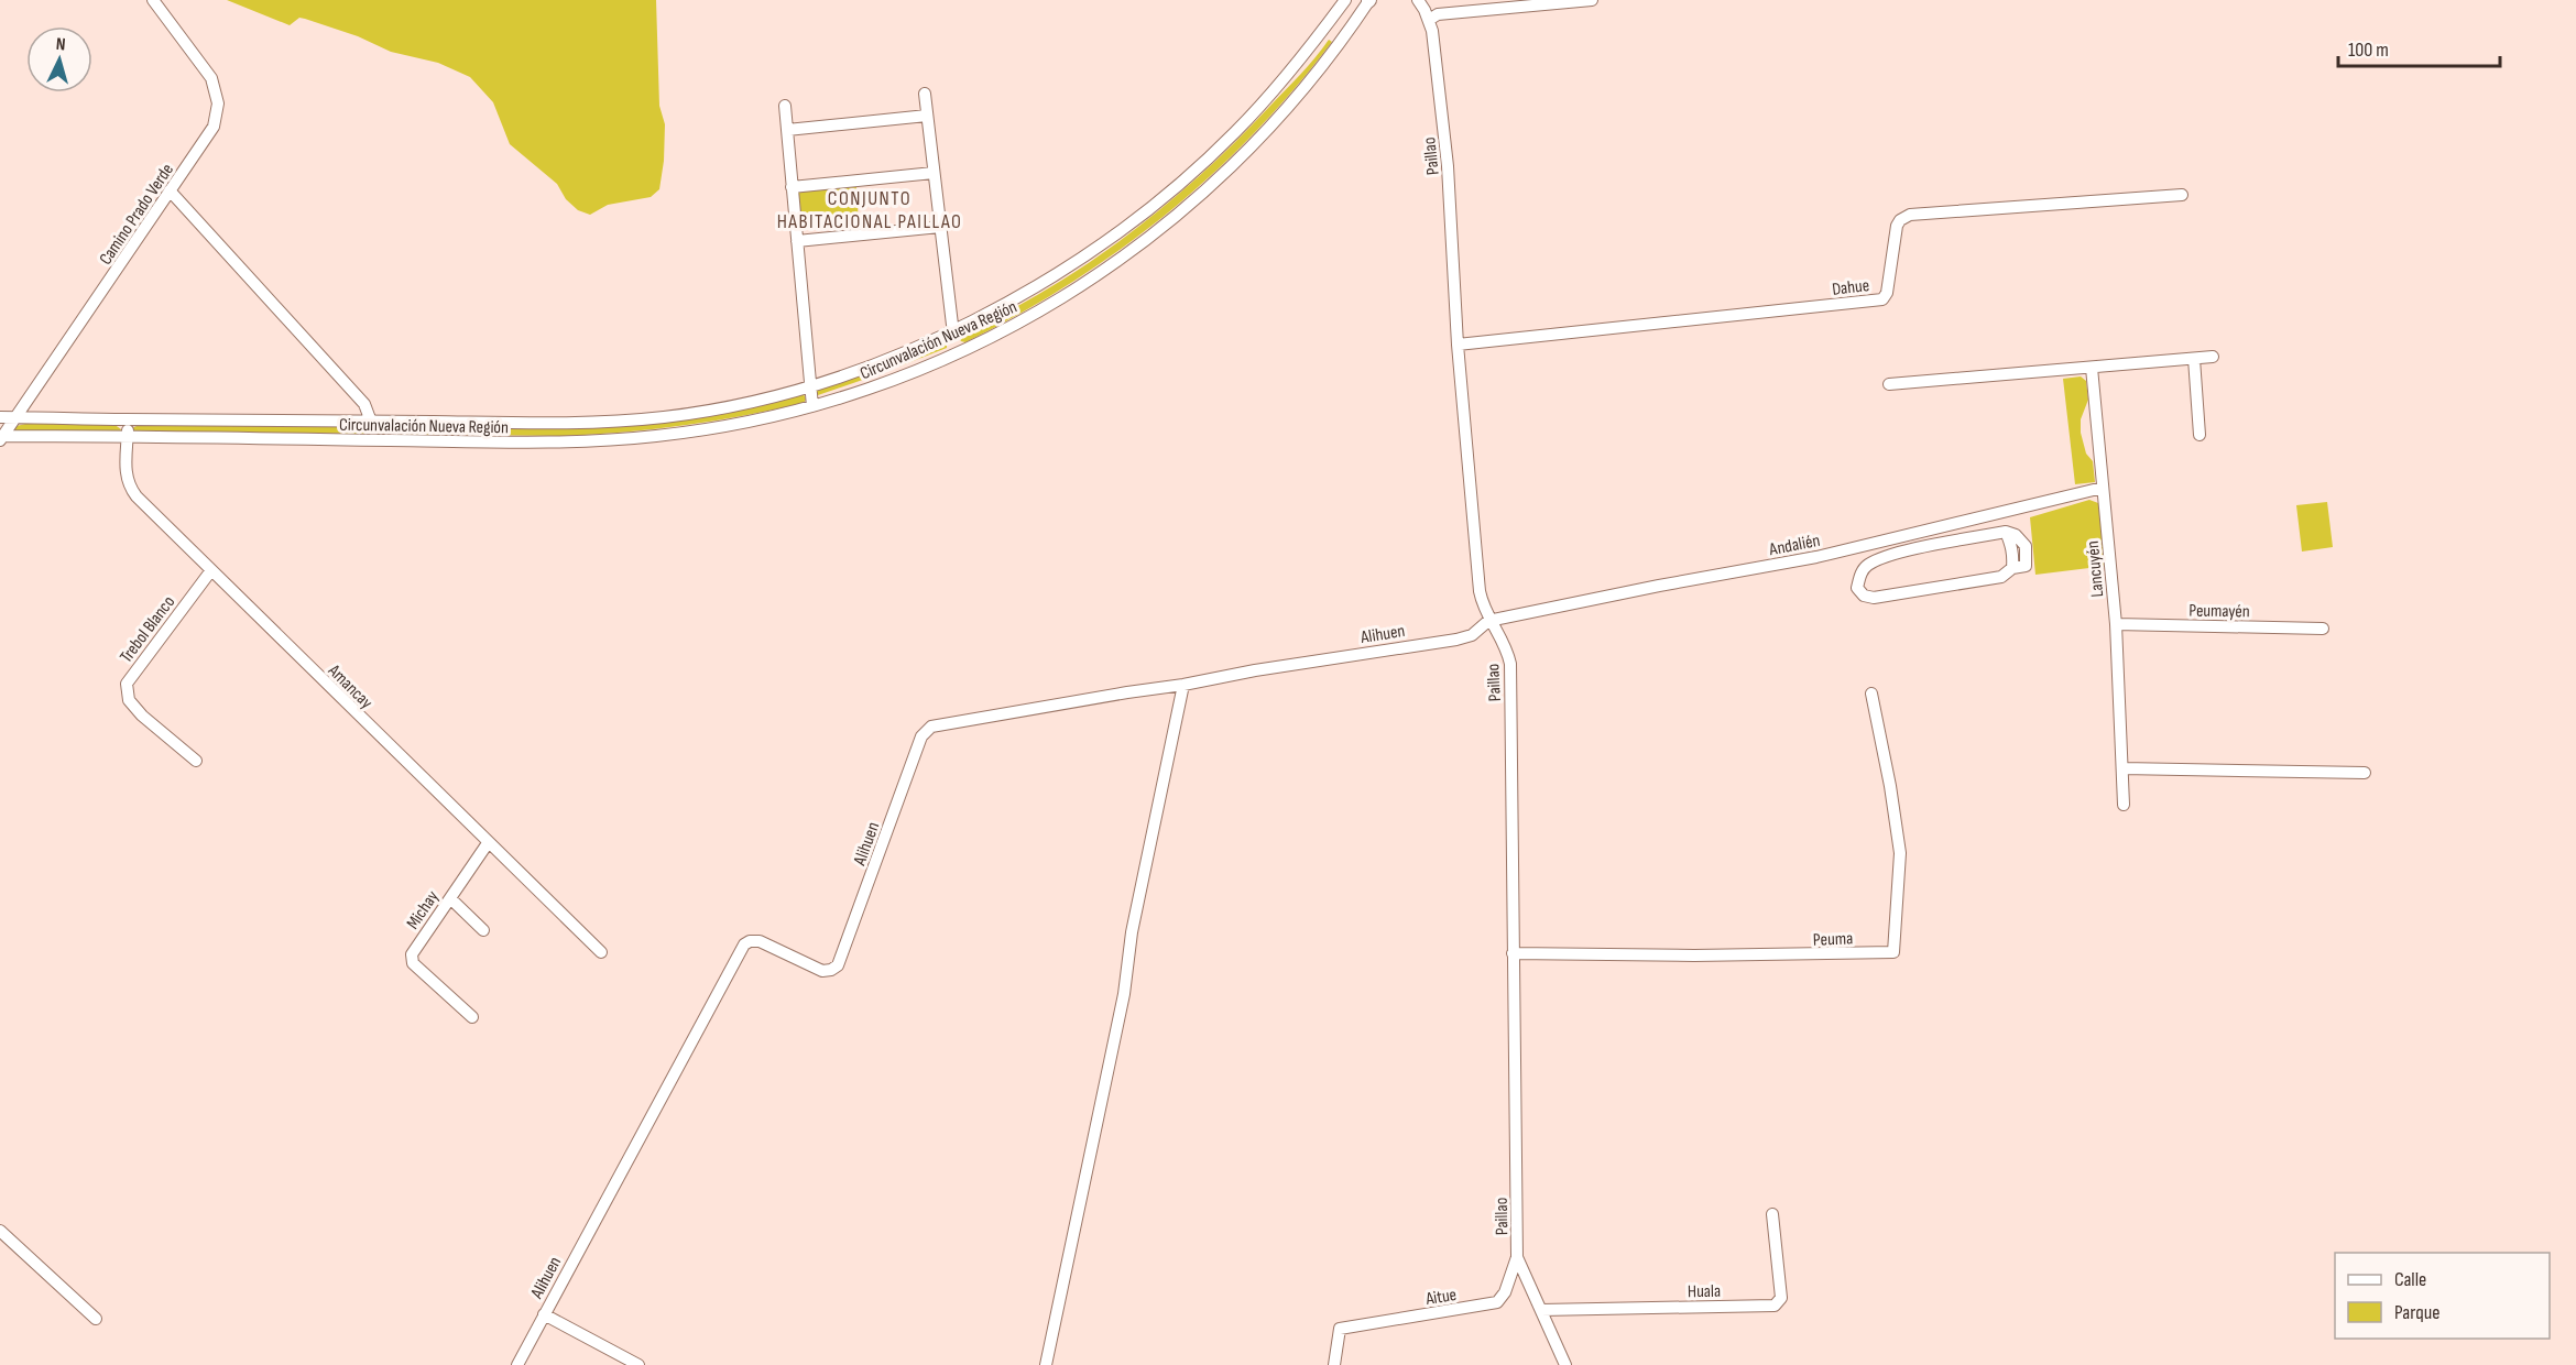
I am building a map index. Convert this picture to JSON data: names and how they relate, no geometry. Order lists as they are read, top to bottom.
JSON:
{
  "streets": {
    "street": [
      "Paillao",
      "Camino Prado Verde",
      "Dahue",
      "Circunvalación Nueva Región",
      "Andalién",
      "Lancuyén",
      "Peumayén",
      "Trebol Blanco",
      "Alihuen",
      "Amancay",
      "Michay",
      "Peuma",
      "Huala",
      "Aitue"
    ]
  },
  "crossings": [
    ["Paillao", "Dahue"],
    ["Paillao", "Andalién"],
    ["Paillao", "Alihuen"],
    ["Paillao", "Peuma"],
    ["Paillao", "Huala"],
    ["Paillao", "Aitue"],
    ["Camino Prado Verde", "Circunvalación Nueva Región"],
    ["Circunvalación Nueva Región", "Amancay"],
    ["Andalién", "Lancuyén"],
    ["Andalién", "Alihuen"],
    ["Lancuyén", "Peumayén"],
    ["Trebol Blanco", "Amancay"],
    ["Amancay", "Michay"]
  ],
  "districts": ["CONJUNTO HABITACIONAL PAILLAO"],
  "legend": ["Calle", "Parque"],
  "scale_bar": "100 m",
  "north": "top"
}
